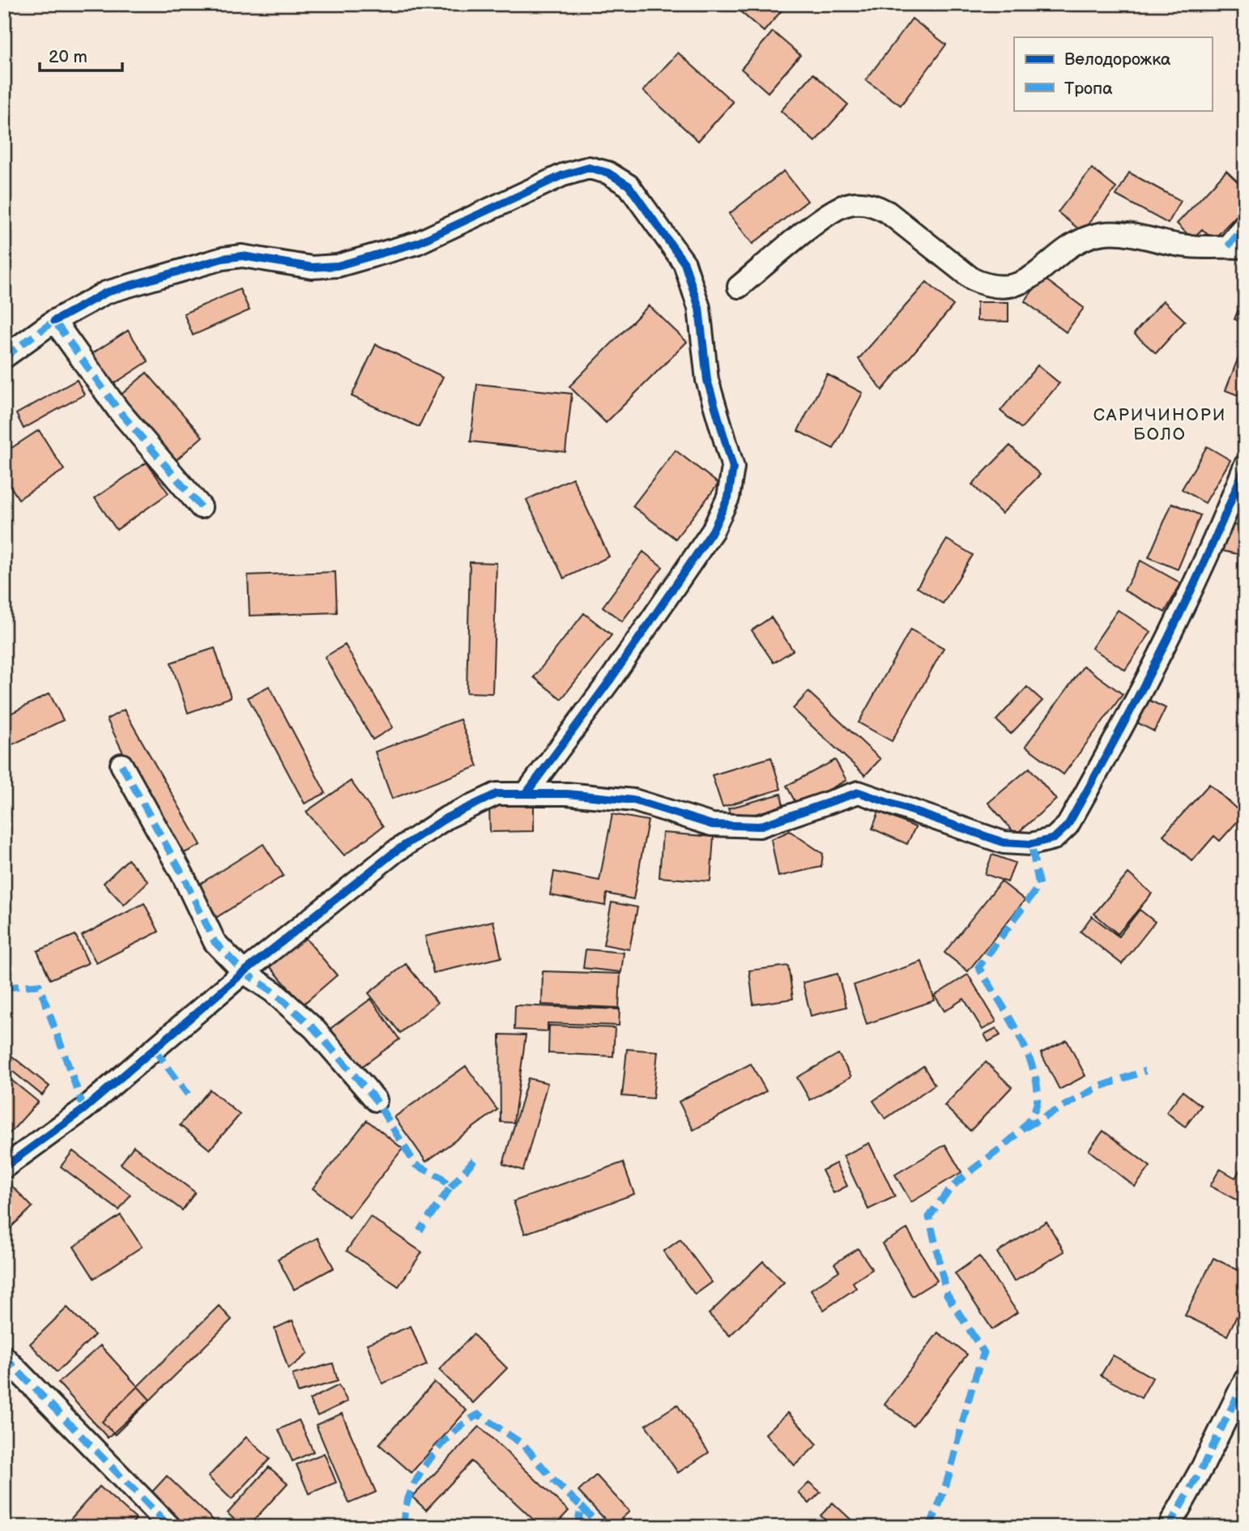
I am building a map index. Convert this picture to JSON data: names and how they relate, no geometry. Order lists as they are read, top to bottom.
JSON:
{
  "districts": ["САРИЧИНОРИ БОЛО"],
  "legend": ["Велодорожка", "Тропа"],
  "scale_bar": "20 m"
}
